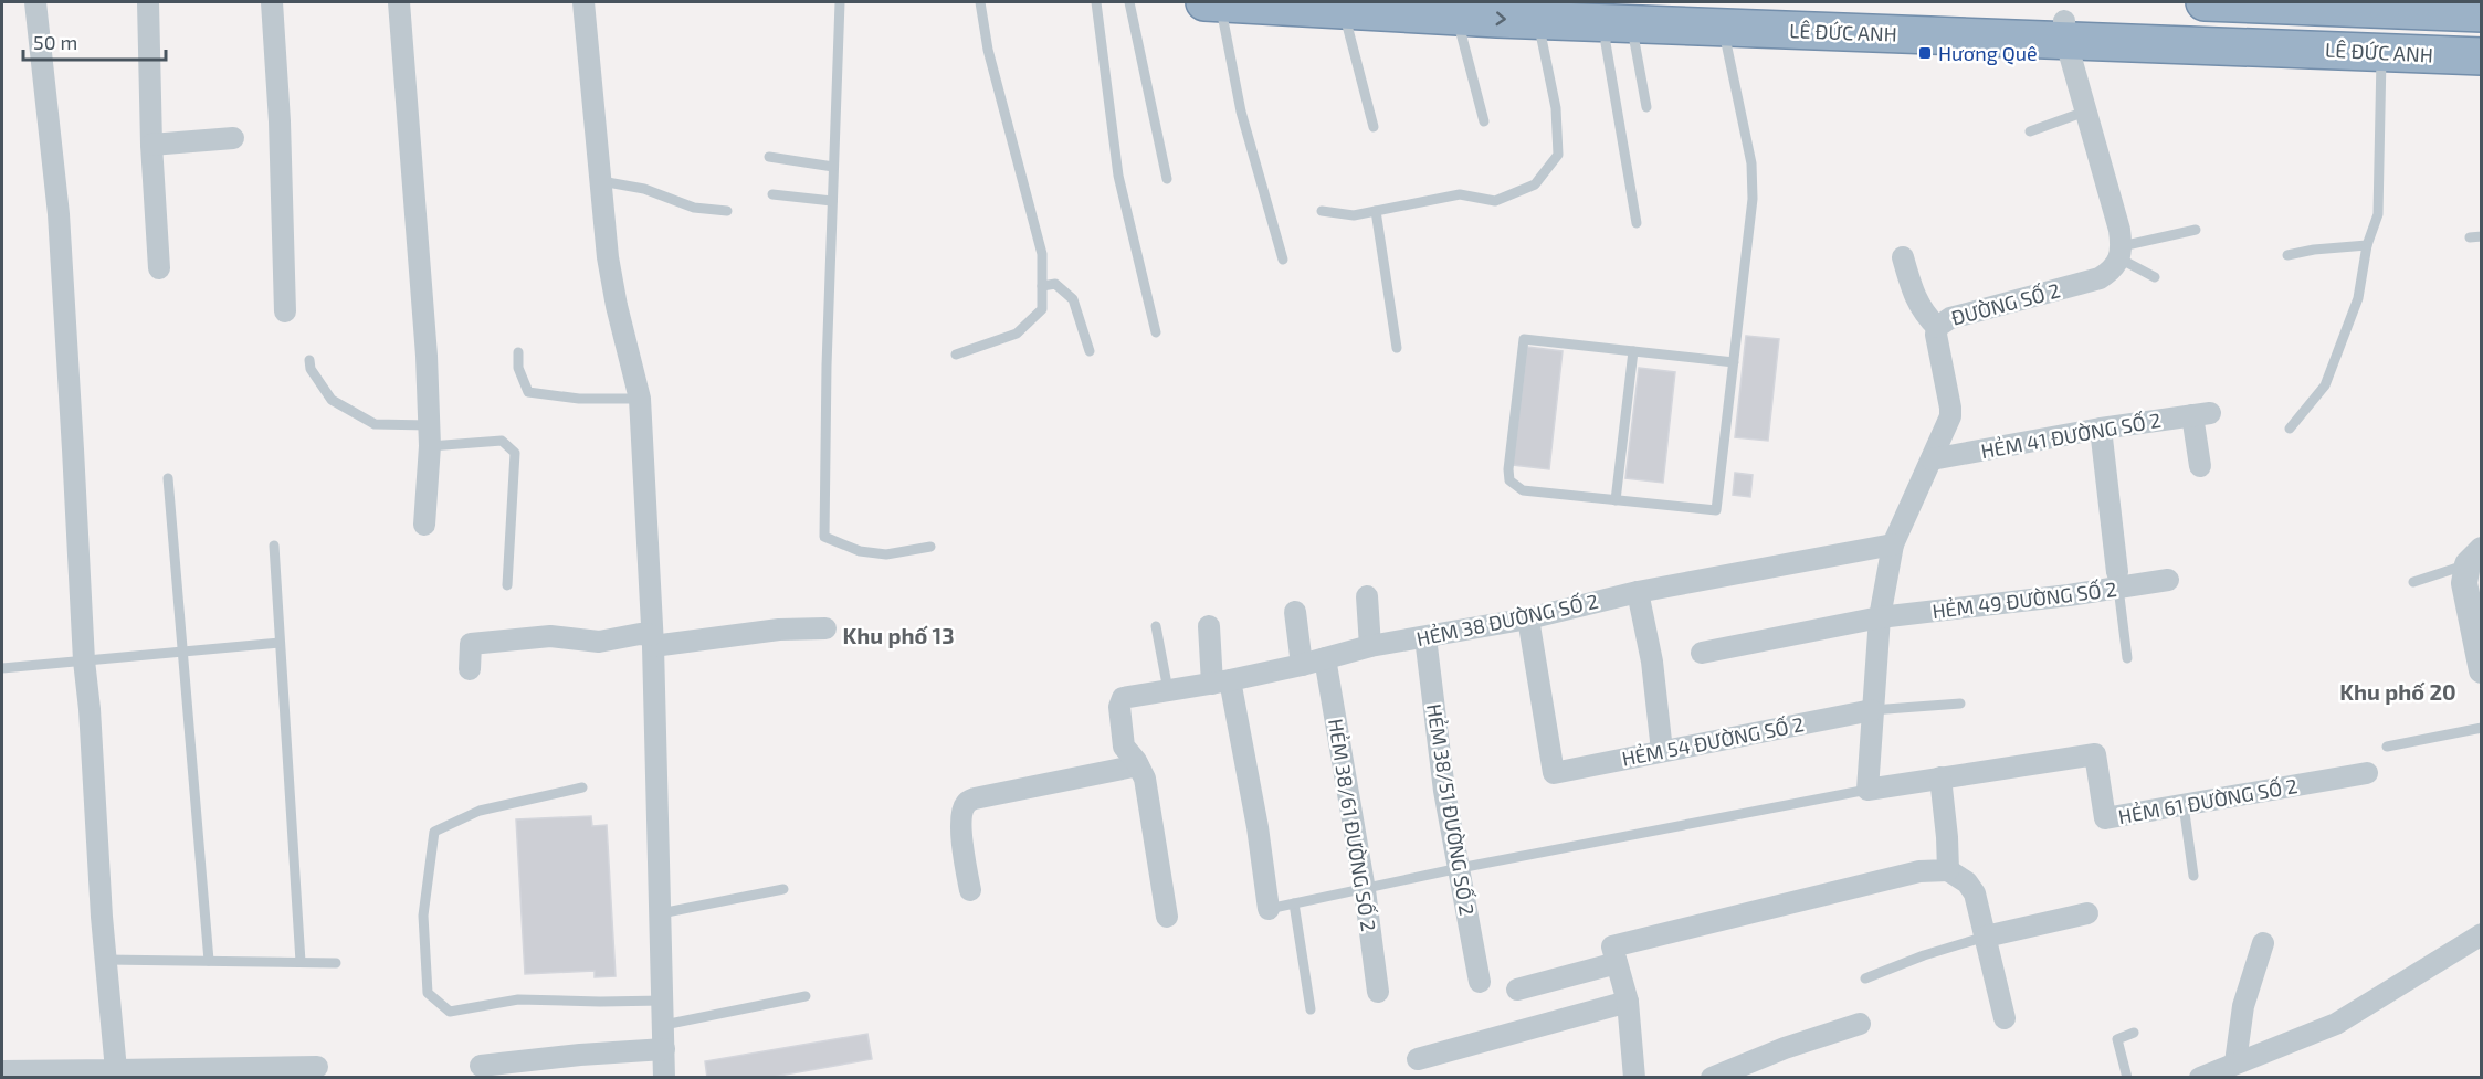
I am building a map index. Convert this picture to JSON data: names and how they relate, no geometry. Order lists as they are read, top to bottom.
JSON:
{
  "streets": {
    "highway": ["LÊ ĐỨC ANH"],
    "street": [
      "ĐƯỜNG SỐ 2",
      "HẺM 41 ĐƯỜNG SỐ 2",
      "HẺM 49 ĐƯỜNG SỐ 2",
      "HẺM 38 ĐƯỜNG SỐ 2",
      "HẺM 54 ĐƯỜNG SỐ 2",
      "HẺM 61 ĐƯỜNG SỐ 2",
      "HẺM 38/51 ĐƯỜNG SỐ 2",
      "HẺM 38/61 ĐƯỜNG SỐ 2"
    ]
  },
  "crossings": [
    ["ĐƯỜNG SỐ 2", "HẺM 41 ĐƯỜNG SỐ 2"],
    ["ĐƯỜNG SỐ 2", "HẺM 49 ĐƯỜNG SỐ 2"],
    ["ĐƯỜNG SỐ 2", "HẺM 38 ĐƯỜNG SỐ 2"],
    ["ĐƯỜNG SỐ 2", "HẺM 54 ĐƯỜNG SỐ 2"],
    ["ĐƯỜNG SỐ 2", "HẺM 61 ĐƯỜNG SỐ 2"],
    ["HẺM 38 ĐƯỜNG SỐ 2", "HẺM 54 ĐƯỜNG SỐ 2"],
    ["HẺM 38 ĐƯỜNG SỐ 2", "HẺM 38/51 ĐƯỜNG SỐ 2"],
    ["HẺM 38 ĐƯỜNG SỐ 2", "HẺM 38/61 ĐƯỜNG SỐ 2"]
  ],
  "districts": ["Khu phố 13", "Khu phố 20"],
  "places": {
    "transit": ["Hương Quê"]
  },
  "scale_bar": "50 m"
}
